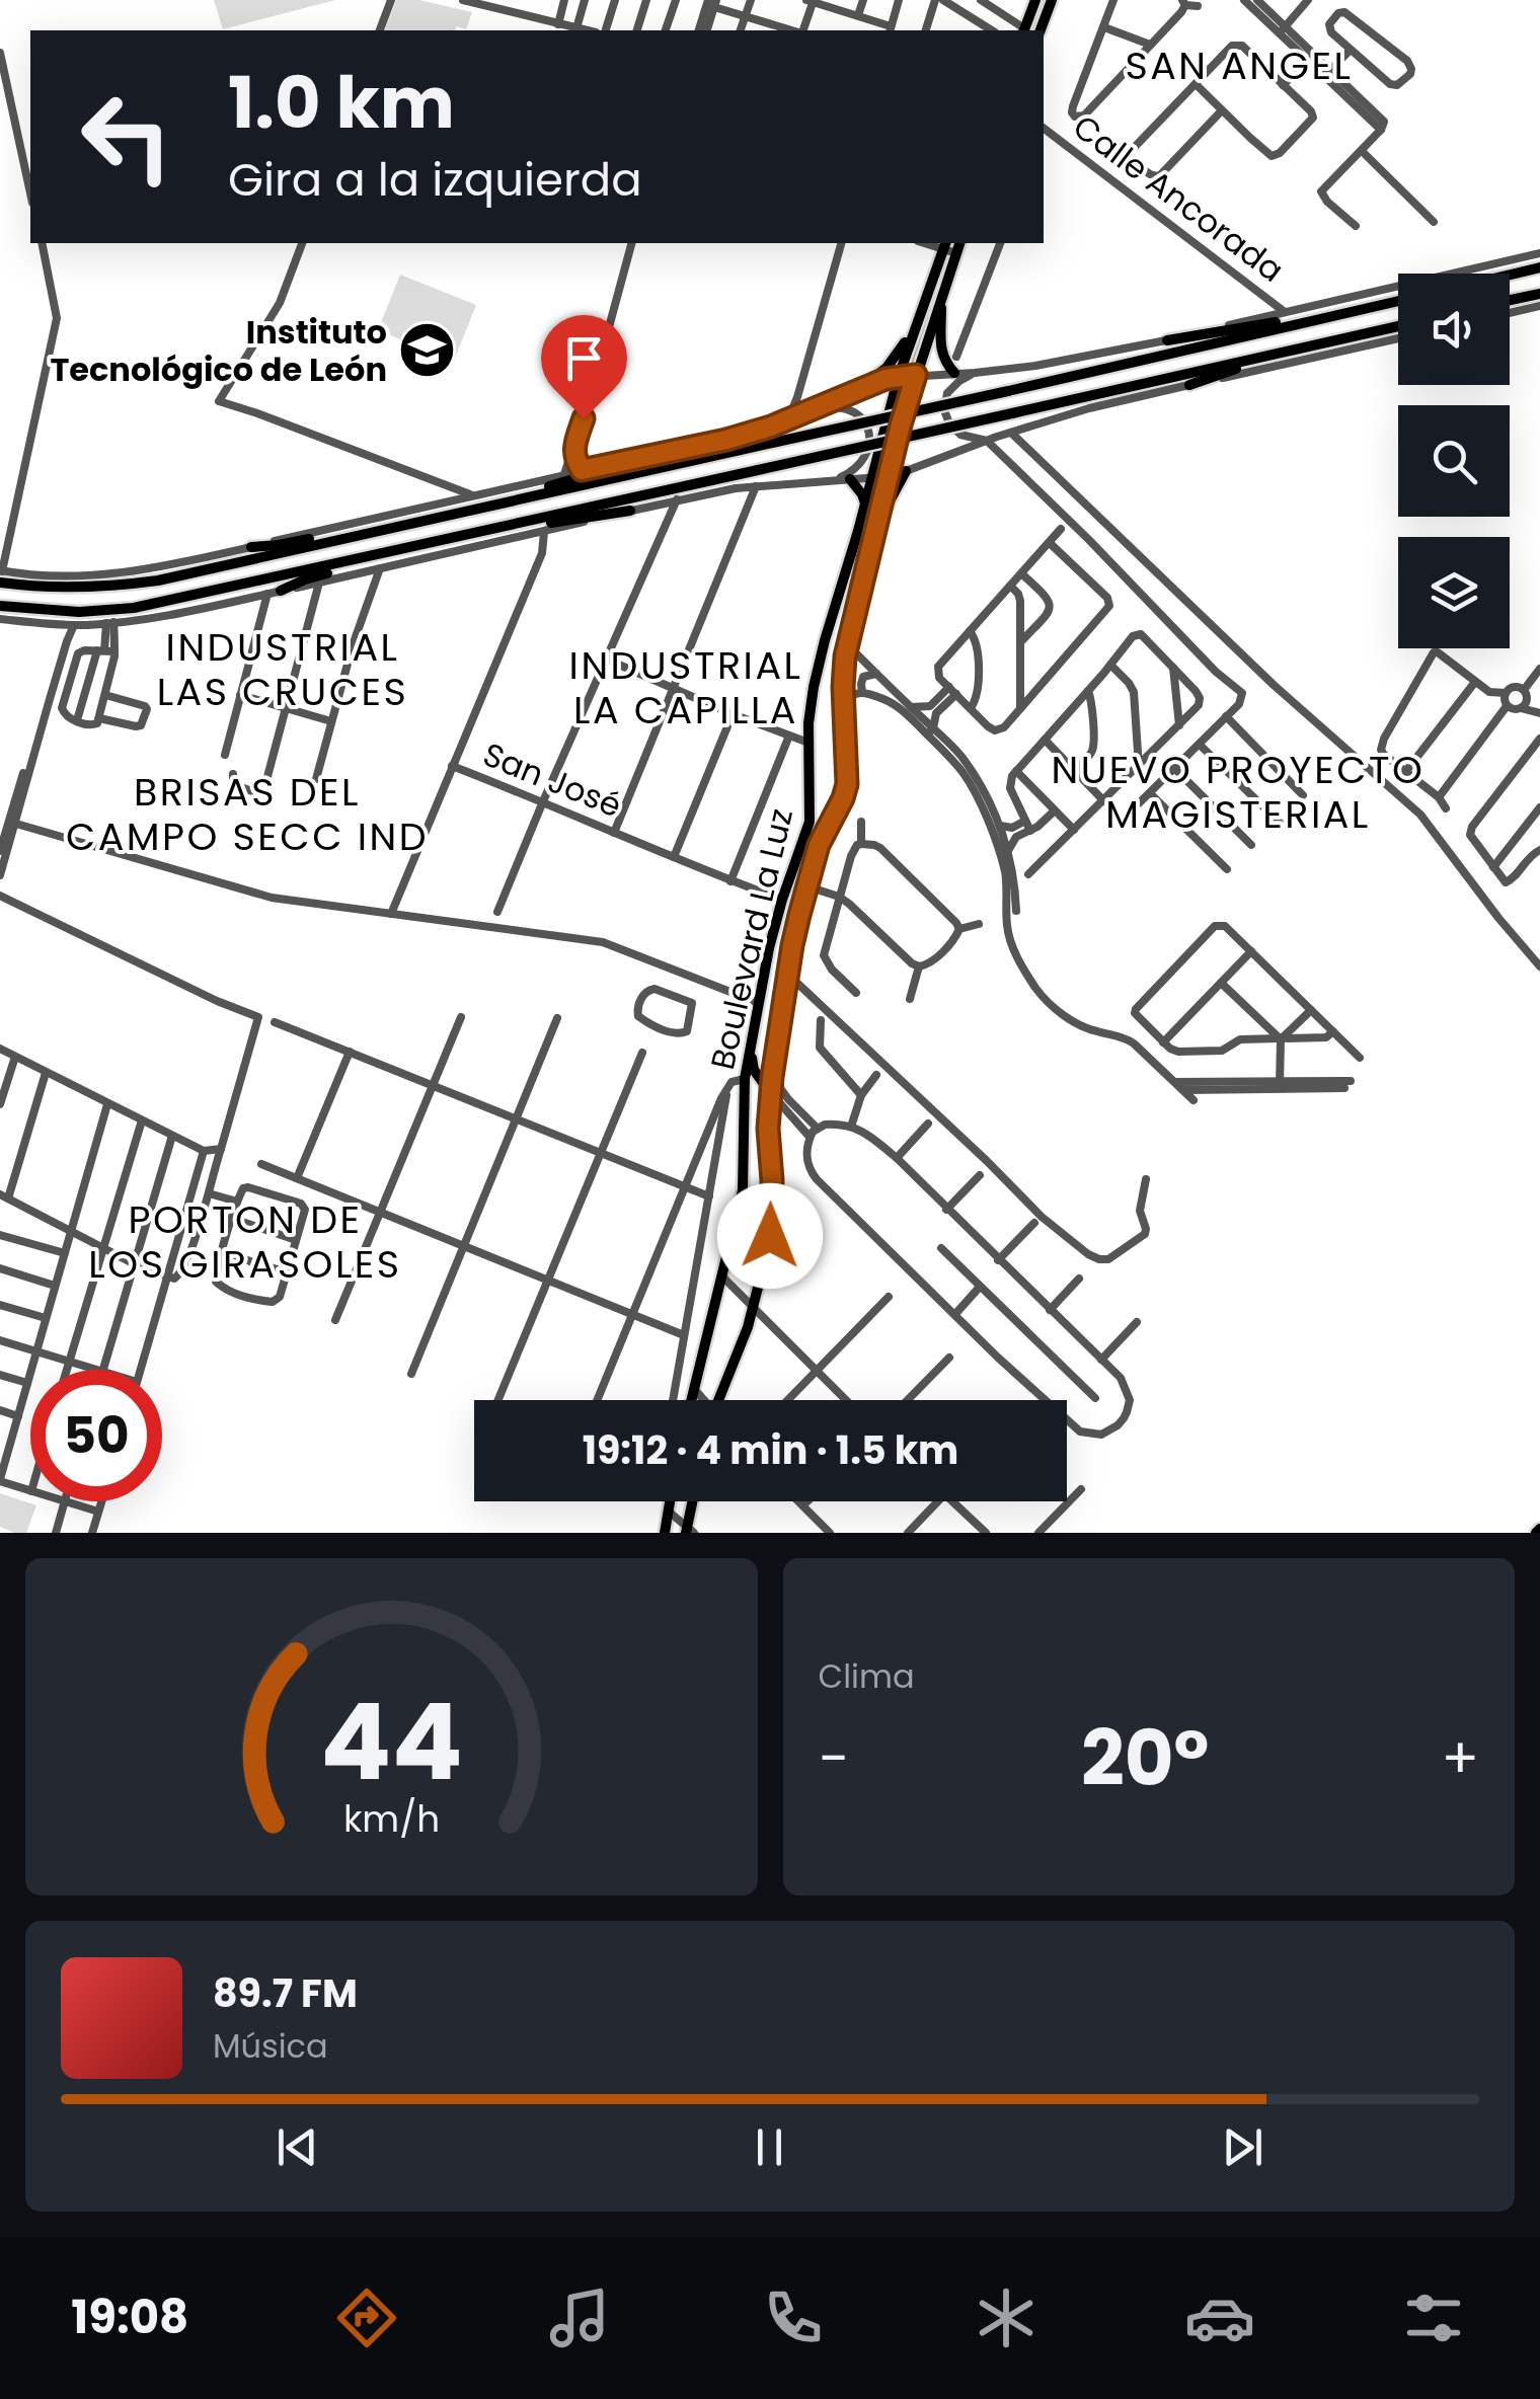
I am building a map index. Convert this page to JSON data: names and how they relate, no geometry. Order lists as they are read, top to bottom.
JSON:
{
  "streets": {
    "main road": ["Boulevard La Luz"],
    "street": ["Calle Ancorada", "San José"]
  },
  "crossings": [
    ["San José", "Boulevard La Luz"]
  ],
  "districts": [
    "SAN ANGEL",
    "INDUSTRIAL LAS CRUCES",
    "INDUSTRIAL LA CAPILLA",
    "NUEVO PROYECTO MAGISTERIAL",
    "BRISAS DEL CAMPO SECC IND",
    "PORTON DE LOS GIRASOLES"
  ],
  "places": {
    "school or university": ["Instituto Tecnológico de León"]
  },
  "page": {
    "turn": ["1.0 km", "Gira a la izquierda"],
    "limit": "50",
    "trip": "19:12 · 4 min · 1.5 km",
    "tile": "Clima",
    "heat": ["−", "20°", "+"],
    "song": ["89.7 FM", "Música"],
    "tabs": "19:08",
    "gauge": ["44", "km/h"]
  }
}
